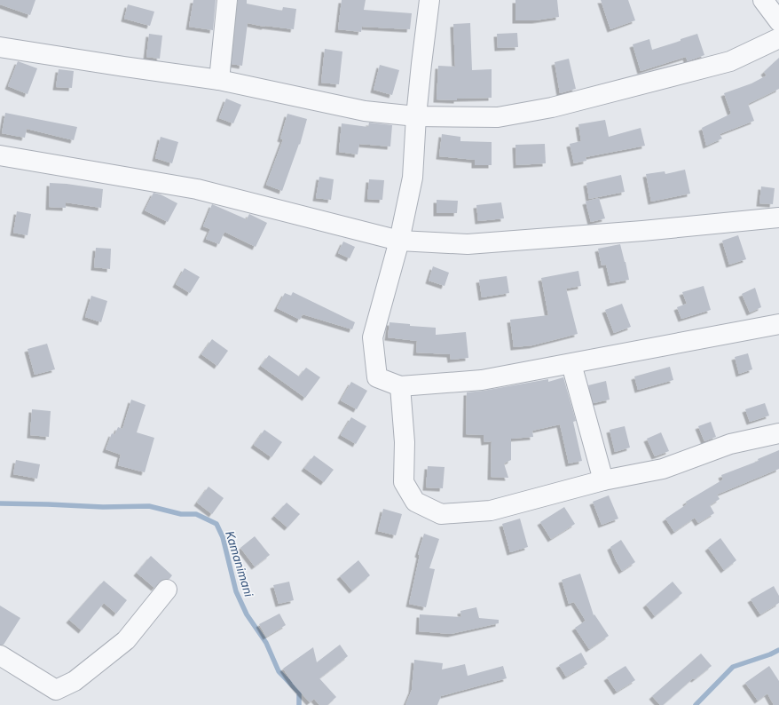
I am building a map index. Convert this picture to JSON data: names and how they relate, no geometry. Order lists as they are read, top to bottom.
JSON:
{
  "water": ["Kamanimani"]
}
